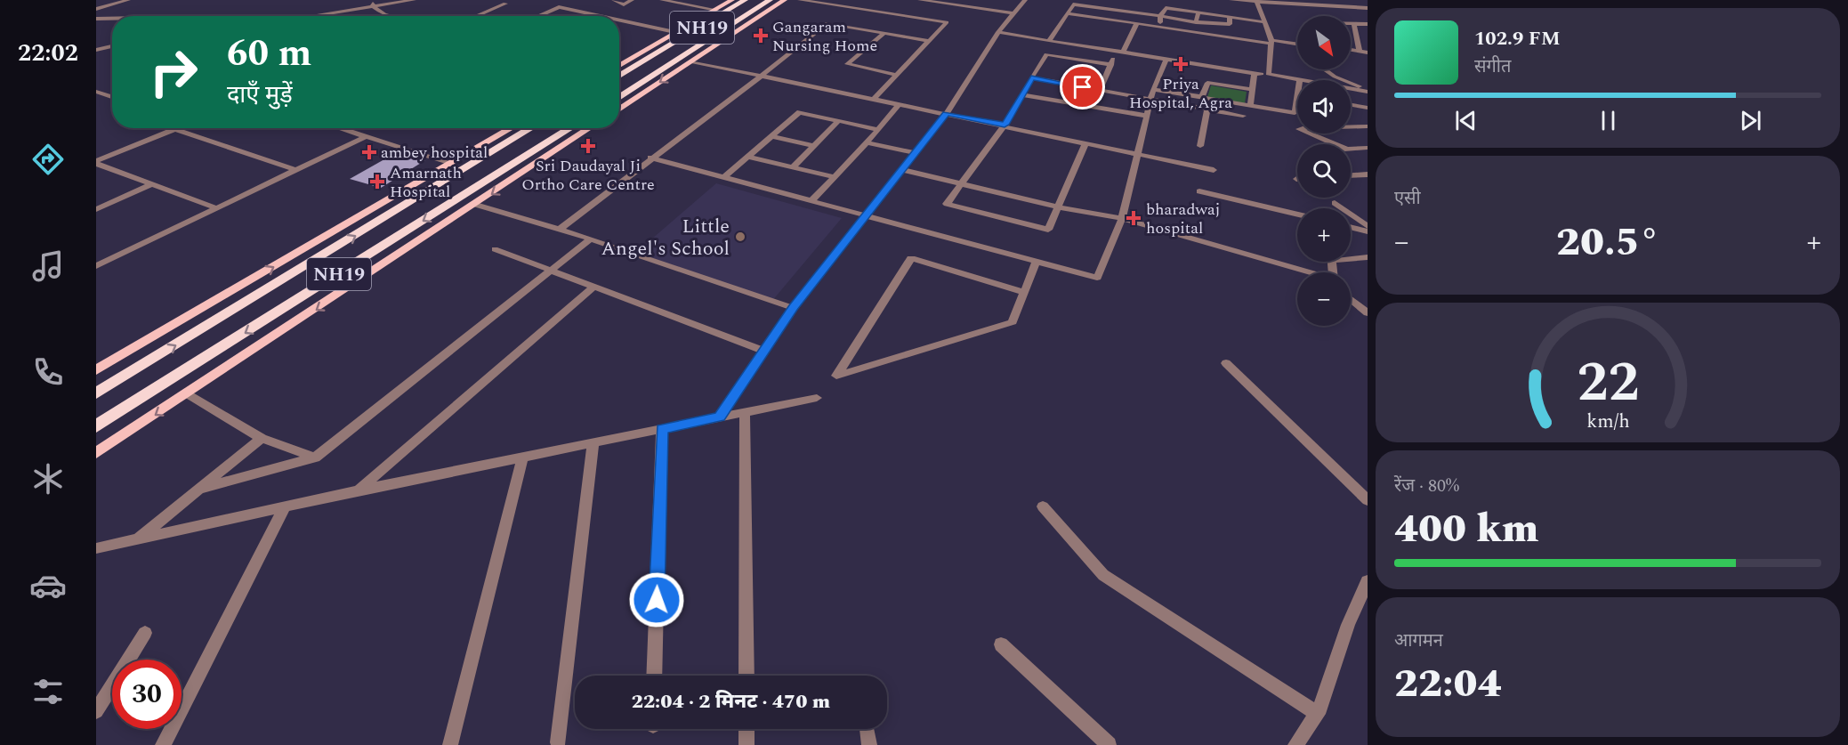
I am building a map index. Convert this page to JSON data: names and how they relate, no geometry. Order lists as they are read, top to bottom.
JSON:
{
  "streets": {
    "highway": ["NH19"]
  },
  "places": {
    "health": [
      "Gangaram Nursing Home",
      "Priya Hospital, Agra",
      "Sri Daudayal Ji Ortho Care Centre",
      "ambey hospital",
      "Amarnath Hospital",
      "bharadwaj hospital"
    ],
    "other": ["Little Angel's School"]
  },
  "north": "bottom right",
  "page": {
    "tabs": "22:02",
    "map_buttons": ["+", "−"],
    "turn": ["60 m", "दाएँ मुड़ें"],
    "song": ["102.9 FM", "संगीत"],
    "tile": [
      "एसी",
      ["रेंज · 80%", "400 km"],
      ["आगमन", "22:04"]
    ],
    "heat": ["−", "20.5°", "+"],
    "limit": "30",
    "trip": "22:04 · 2 मिनट · 470 m",
    "gauge": ["22", "km/h"]
  }
}
